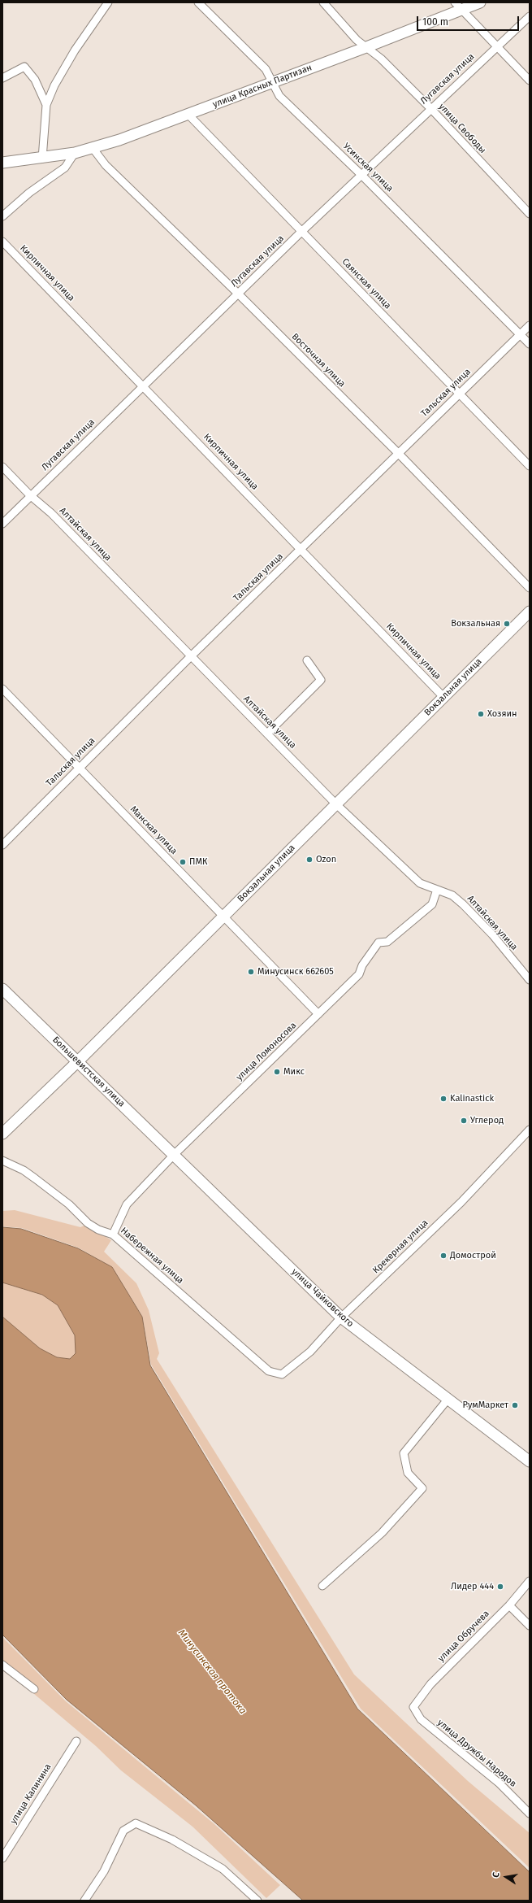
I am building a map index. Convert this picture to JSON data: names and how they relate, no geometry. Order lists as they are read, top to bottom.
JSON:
{
  "streets": {
    "main road": [
      "улица Красных Партизан",
      "Вокзальная улица",
      "Большевистская улица",
      "улица Чайковского"
    ],
    "street": [
      "Лугавская улица",
      "улица Свободы",
      "Усинская улица",
      "Кирпичная улица",
      "Саянская улица",
      "Восточная улица",
      "Тальская улица",
      "Алтайская улица",
      "Манская улица",
      "улица Ломоносова",
      "Крекерная улица",
      "Набережная улица",
      "улица Обручева",
      "улица Дружбы Народов",
      "улица Калинина"
    ]
  },
  "crossings": [
    ["Лугавская улица", "улица Свободы"],
    ["Лугавская улица", "Усинская улица"],
    ["Лугавская улица", "Кирпичная улица"],
    ["Лугавская улица", "Саянская улица"],
    ["Лугавская улица", "Восточная улица"],
    ["Лугавская улица", "Алтайская улица"],
    ["улица Красных Партизан", "улица Свободы"],
    ["улица Красных Партизан", "Усинская улица"],
    ["улица Красных Партизан", "Саянская улица"],
    ["улица Красных Партизан", "Восточная улица"],
    ["Усинская улица", "Тальская улица"],
    ["Кирпичная улица", "Тальская улица"],
    ["Кирпичная улица", "Вокзальная улица"],
    ["Саянская улица", "Тальская улица"],
    ["Восточная улица", "Тальская улица"],
    ["Тальская улица", "Алтайская улица"],
    ["Тальская улица", "Манская улица"],
    ["Алтайская улица", "Вокзальная улица"],
    ["Алтайская улица", "улица Ломоносова"],
    ["Вокзальная улица", "Манская улица"],
    ["Вокзальная улица", "Большевистская улица"],
    ["Манская улица", "улица Ломоносова"],
    ["улица Ломоносова", "Большевистская улица"],
    ["улица Ломоносова", "Набережная улица"],
    ["улица Ломоносова", "улица Чайковского"],
    ["Большевистская улица", "улица Чайковского"],
    ["Крекерная улица", "Набережная улица"],
    ["Крекерная улица", "улица Чайковского"],
    ["улица Обручева", "улица Дружбы Народов"]
  ],
  "water": ["Минусинская протока"],
  "places": [
    "Вокзальная",
    "Хозяин",
    "Ozon",
    "ПМК",
    "Минусинск 662605",
    "Микс",
    "Kalinastick",
    "Углерод",
    "Домострой",
    "РумМаркет",
    "Лидер 444"
  ],
  "scale_bar": "100 m",
  "north": "left"
}
